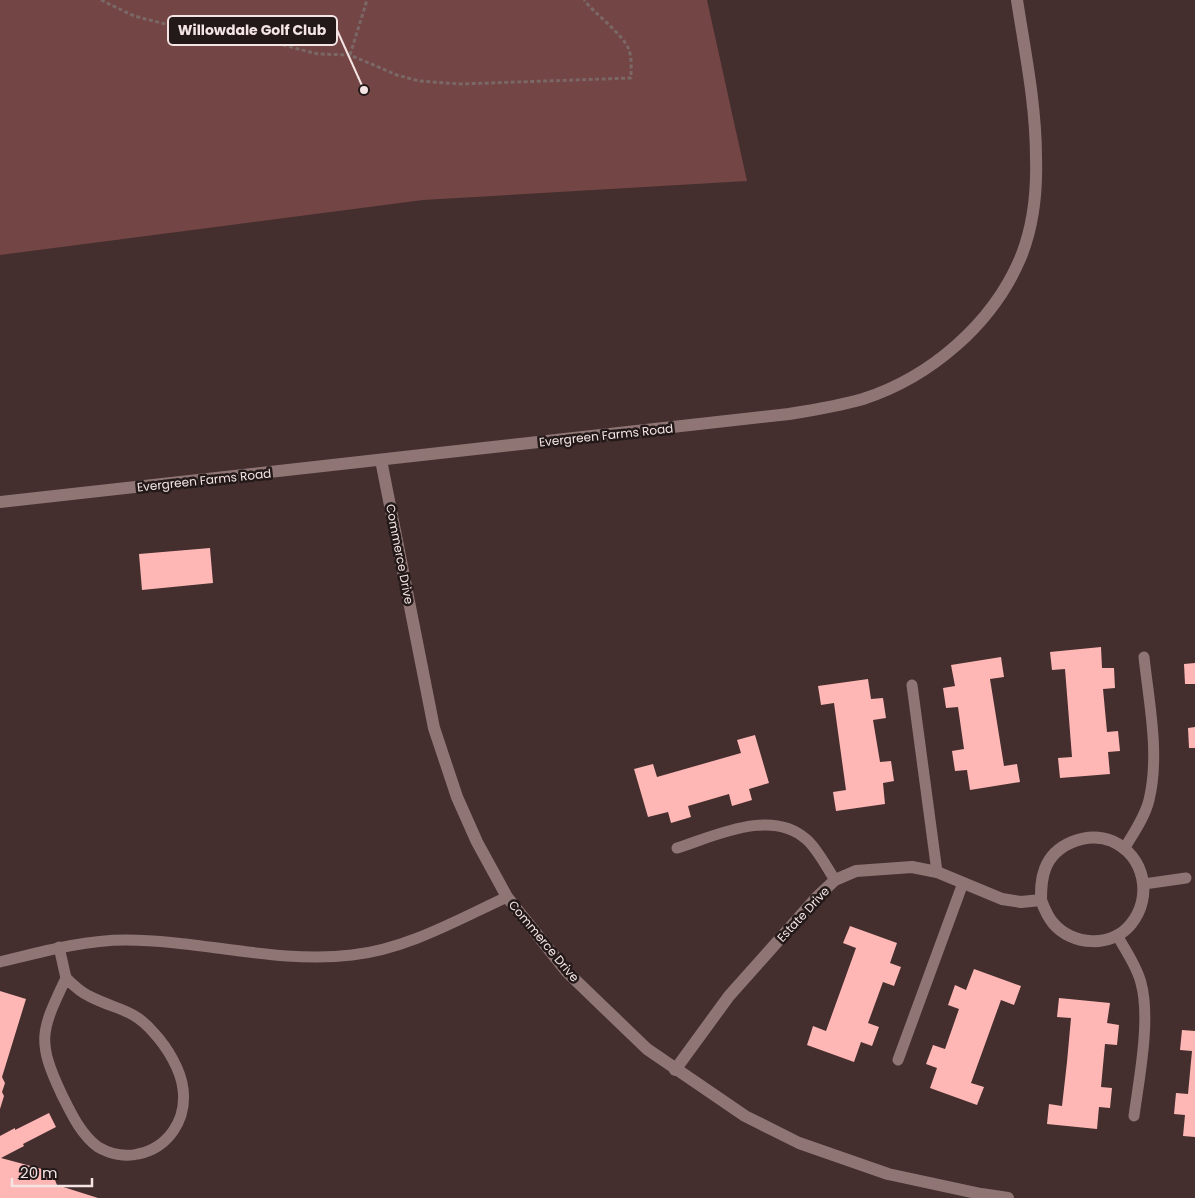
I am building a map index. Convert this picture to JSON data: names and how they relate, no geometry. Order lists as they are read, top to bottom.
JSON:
{
  "streets": {
    "street": ["Evergreen Farms Road", "Commerce Drive", "Estate Drive"]
  },
  "crossings": [
    ["Evergreen Farms Road", "Commerce Drive"],
    ["Commerce Drive", "Estate Drive"]
  ],
  "places": ["Willowdale Golf Club"],
  "scale_bar": "20 m"
}
